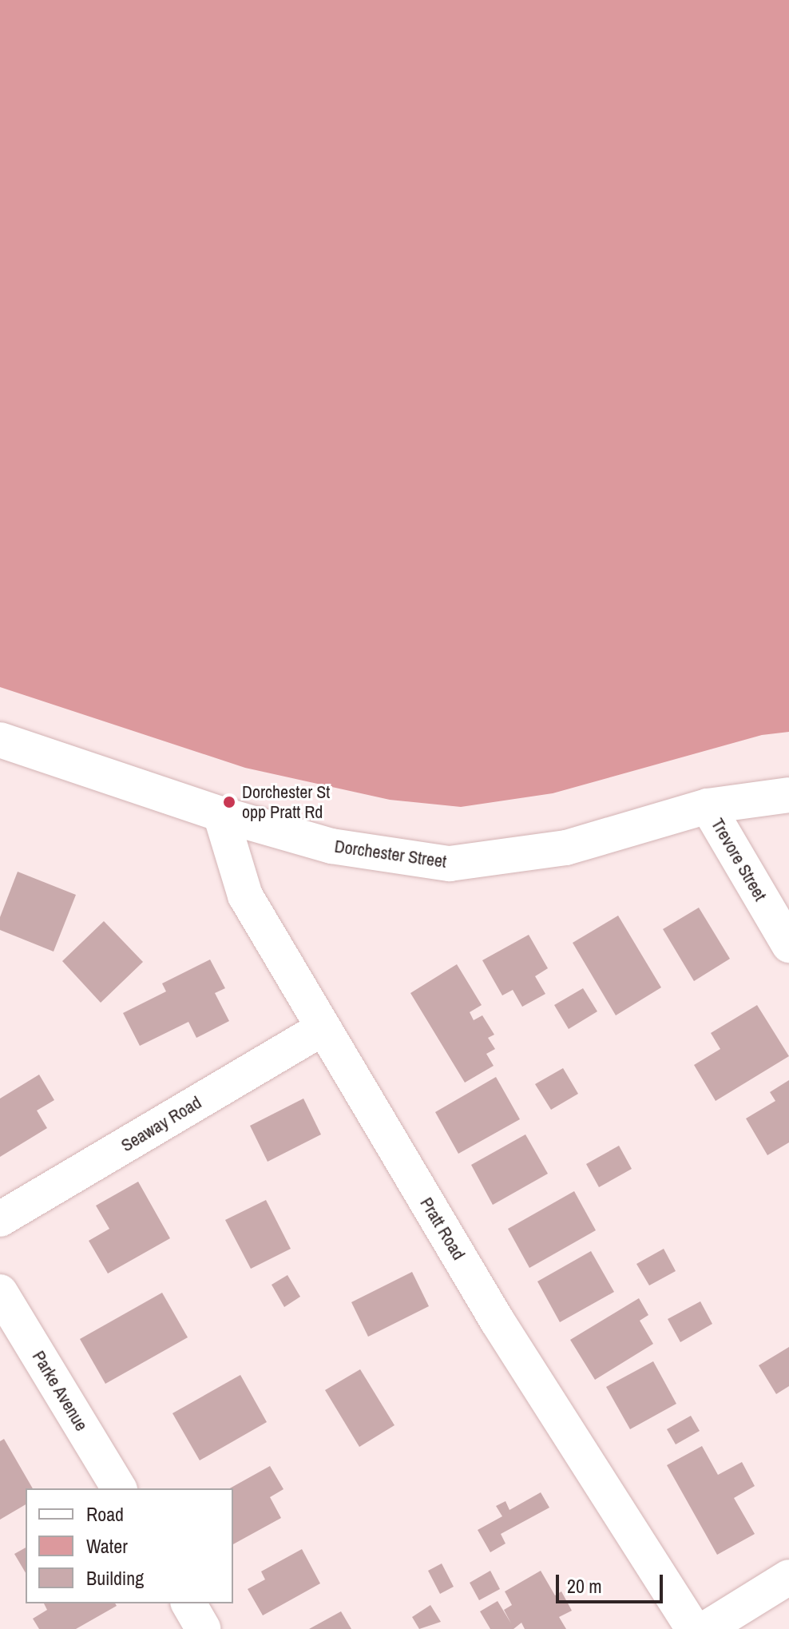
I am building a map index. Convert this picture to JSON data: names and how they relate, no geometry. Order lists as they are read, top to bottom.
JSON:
{
  "streets": {
    "street": [
      "Dorchester Street",
      "Trevore Street",
      "Seaway Road",
      "Pratt Road",
      "Parke Avenue"
    ]
  },
  "crossings": [
    ["Dorchester Street", "Trevore Street"],
    ["Dorchester Street", "Pratt Road"],
    ["Seaway Road", "Pratt Road"]
  ],
  "places": ["Dorchester St opp Pratt Rd"],
  "legend": ["Road", "Water", "Building"],
  "scale_bar": "20 m"
}
